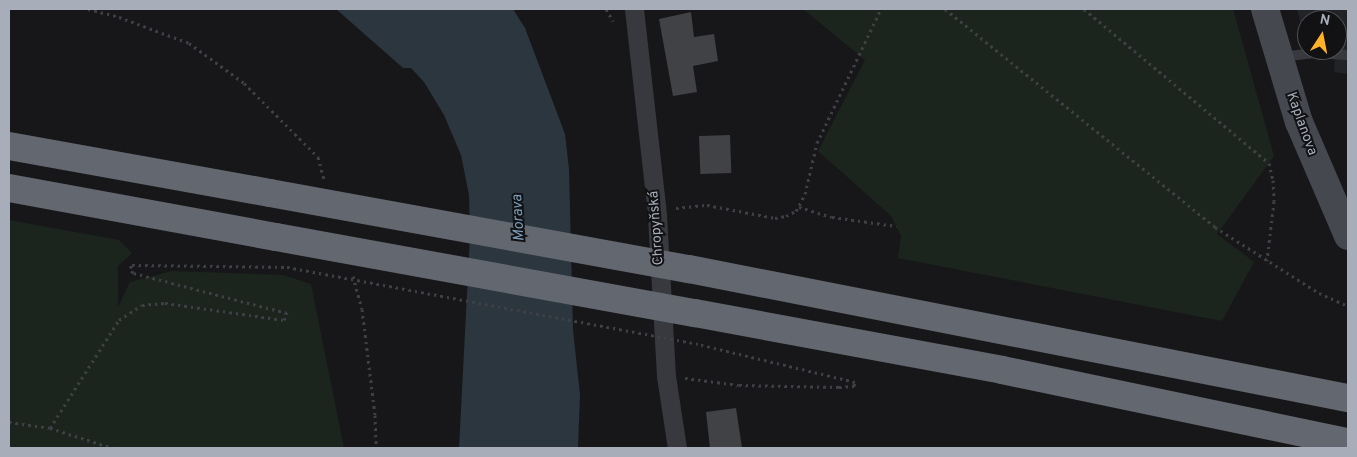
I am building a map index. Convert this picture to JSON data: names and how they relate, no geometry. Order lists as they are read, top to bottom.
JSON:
{
  "streets": {
    "main road": ["Kaplanova"],
    "street": ["Chropyňská"]
  },
  "water": ["Morava"],
  "north": "top"
}
